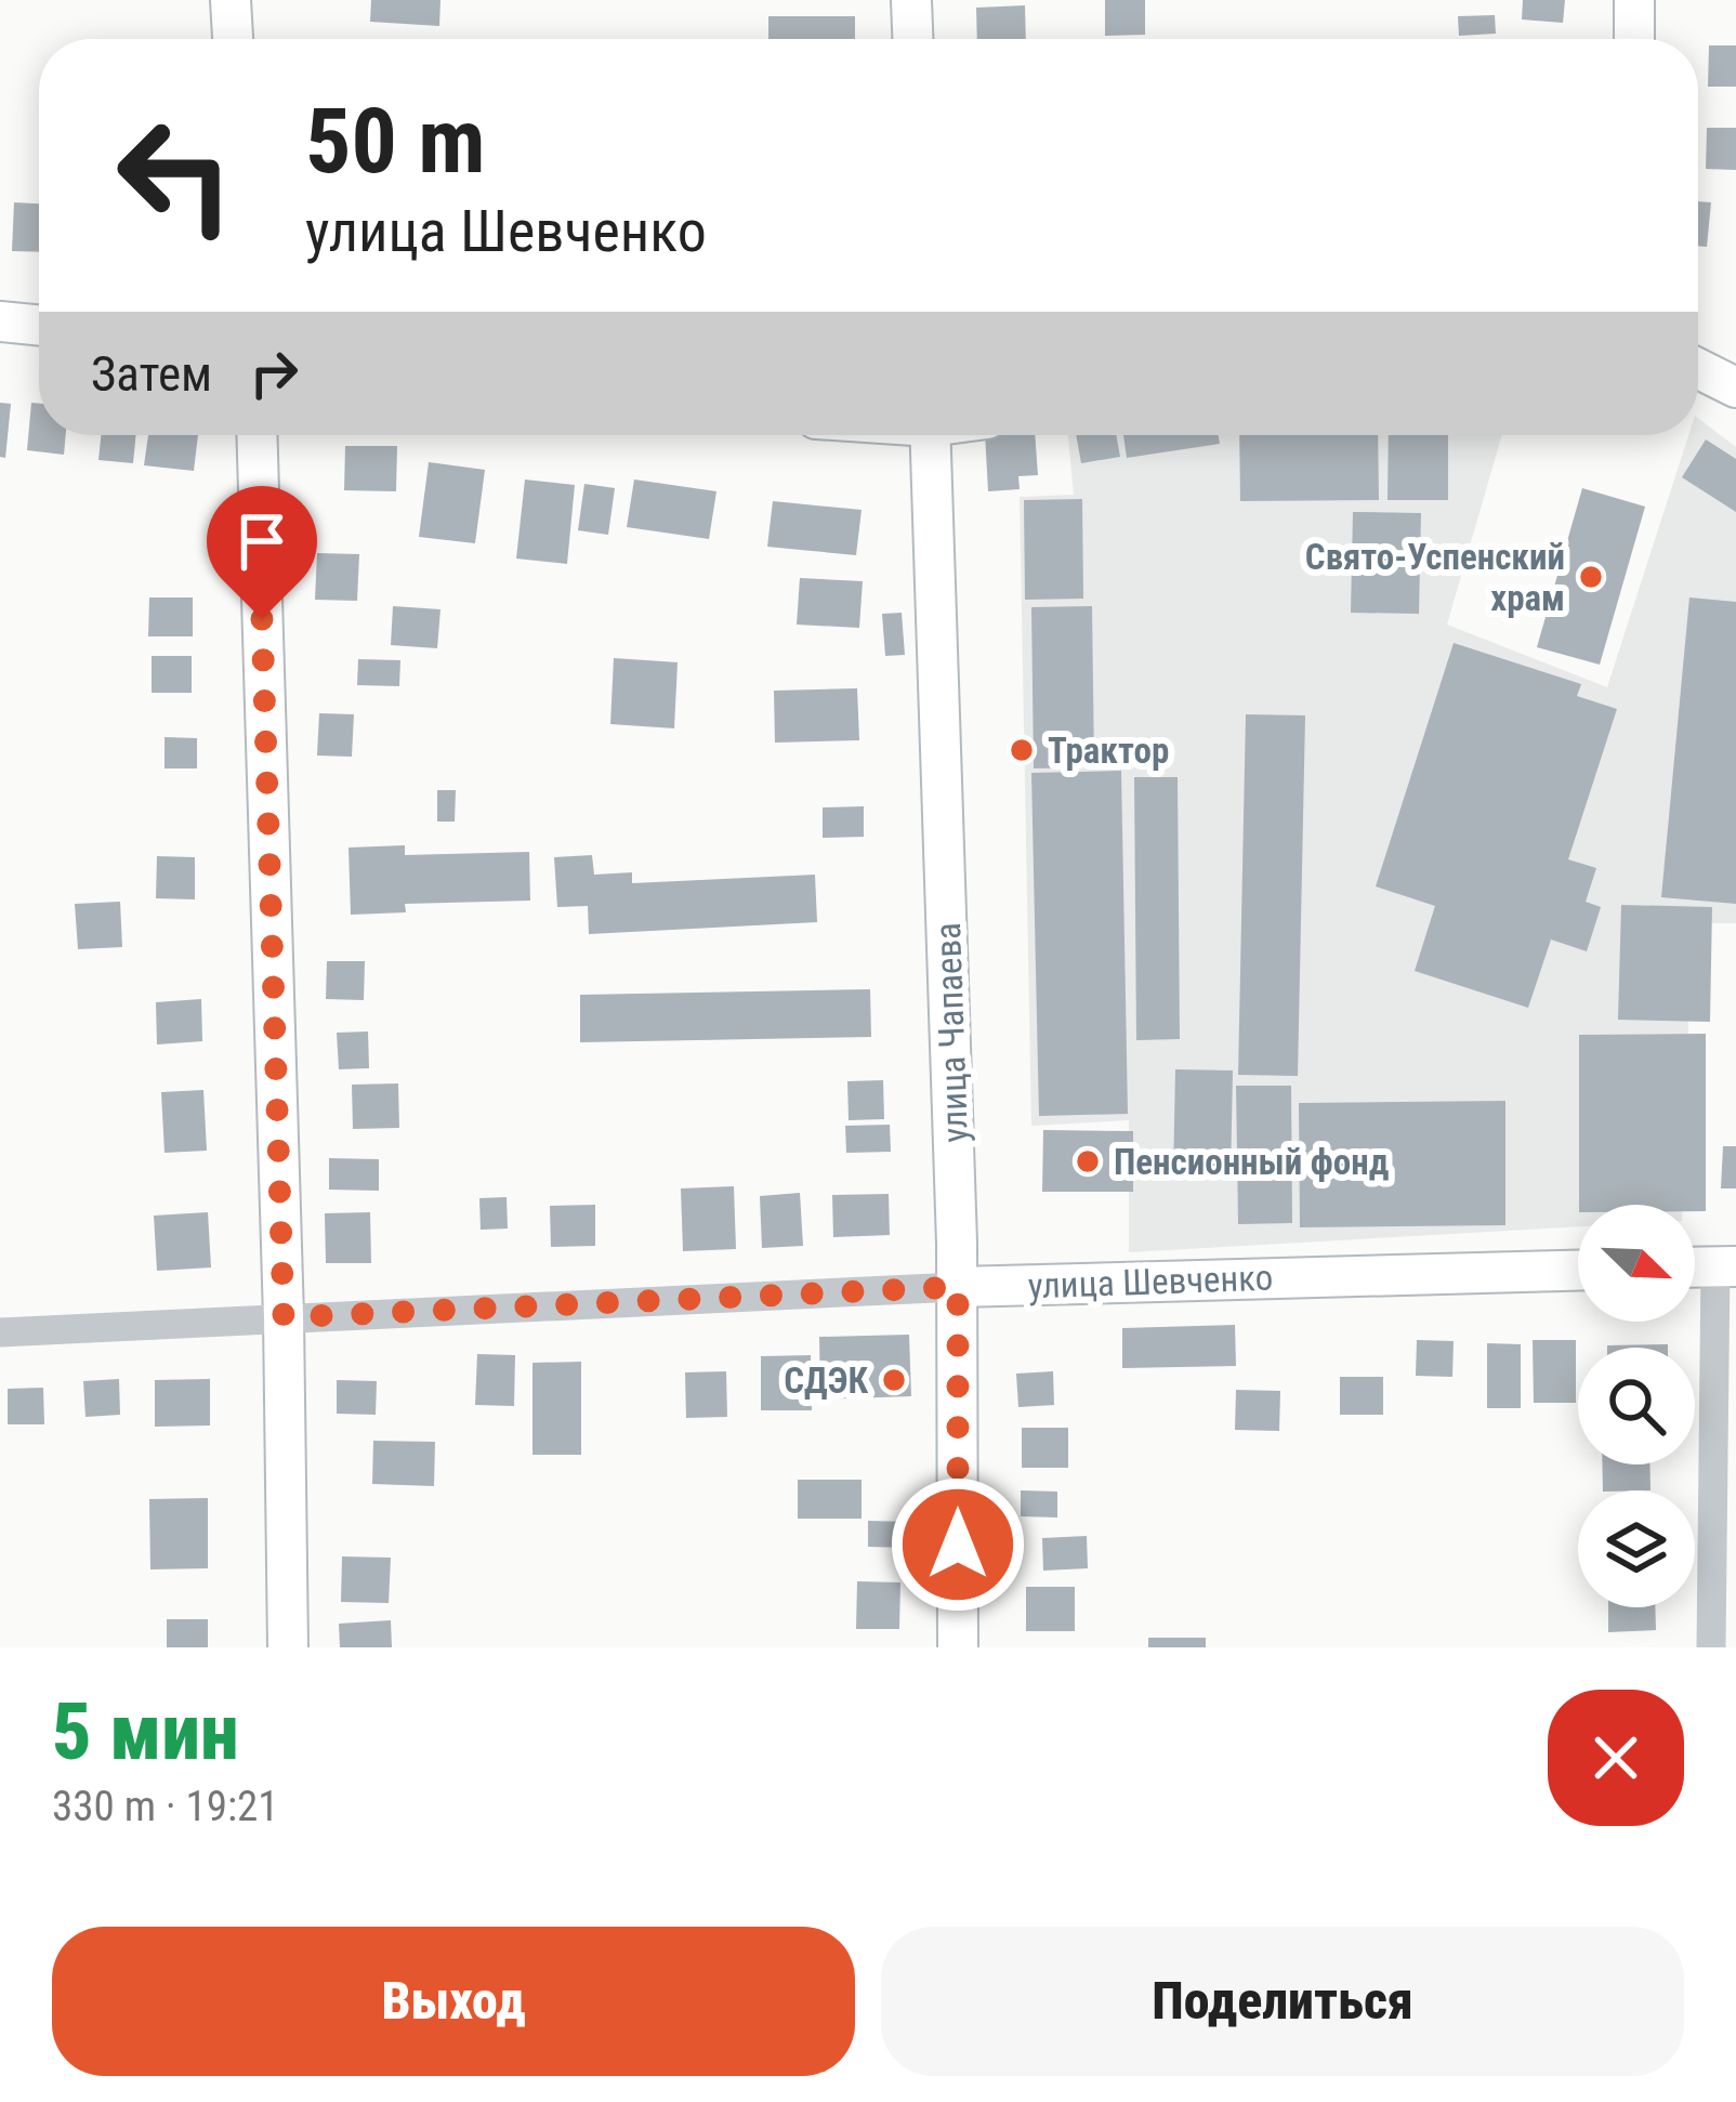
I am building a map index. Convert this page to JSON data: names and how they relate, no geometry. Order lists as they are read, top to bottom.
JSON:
{
  "streets": {
    "main road": ["улица Чапаева", "улица Шевченко"]
  },
  "crossings": [
    ["улица Чапаева", "улица Шевченко"]
  ],
  "places": [
    "Свято-Успенский храм",
    "Трактор",
    "Пенсионный фонд",
    "СДЭК"
  ],
  "north": "bottom right",
  "page": {
    "turn": ["50 m", "улица Шевченко"],
    "then": "Затем",
    "heading": ["5 мин", "330 m · 19:21"],
    "buttons": ["Выход", "Поделиться"]
  }
}
